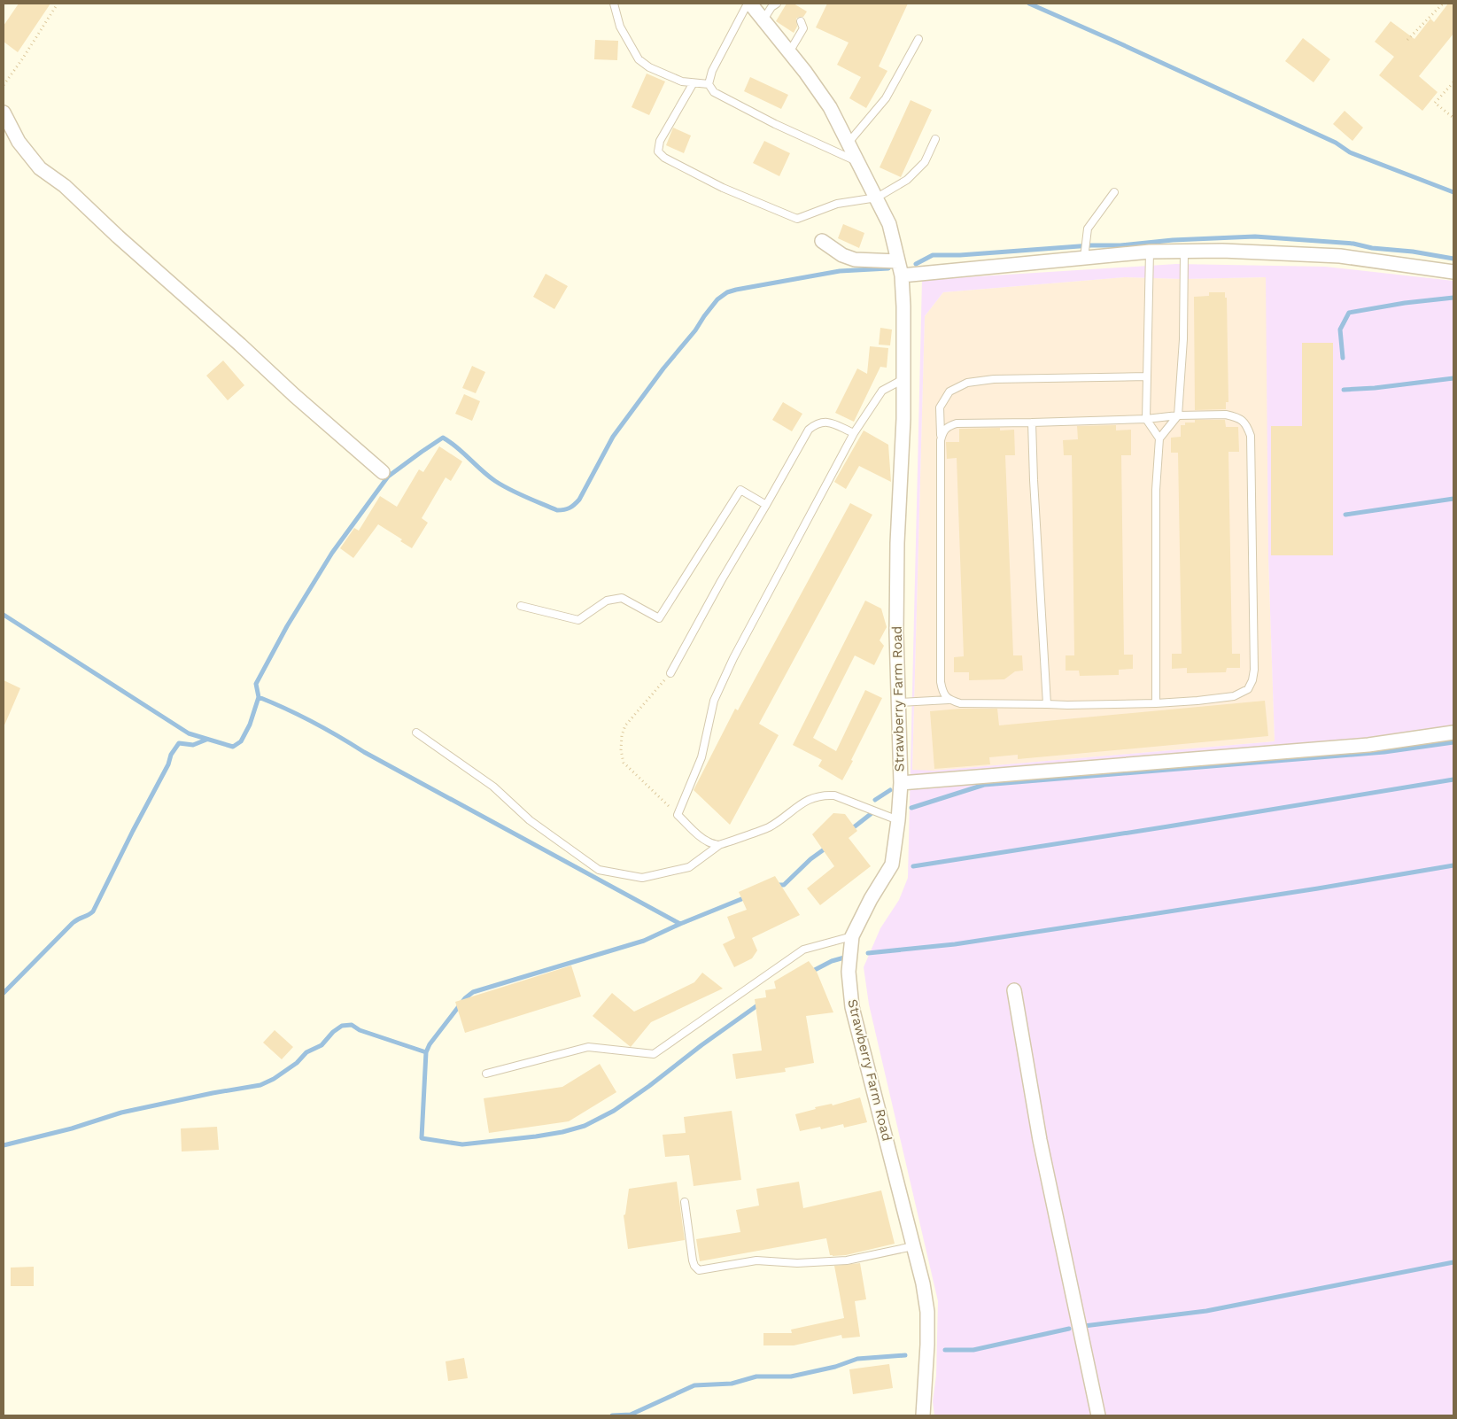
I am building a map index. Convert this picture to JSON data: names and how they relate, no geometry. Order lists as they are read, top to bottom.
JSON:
{
  "streets": {
    "street": ["Strawberry Farm Road"]
  }
}
